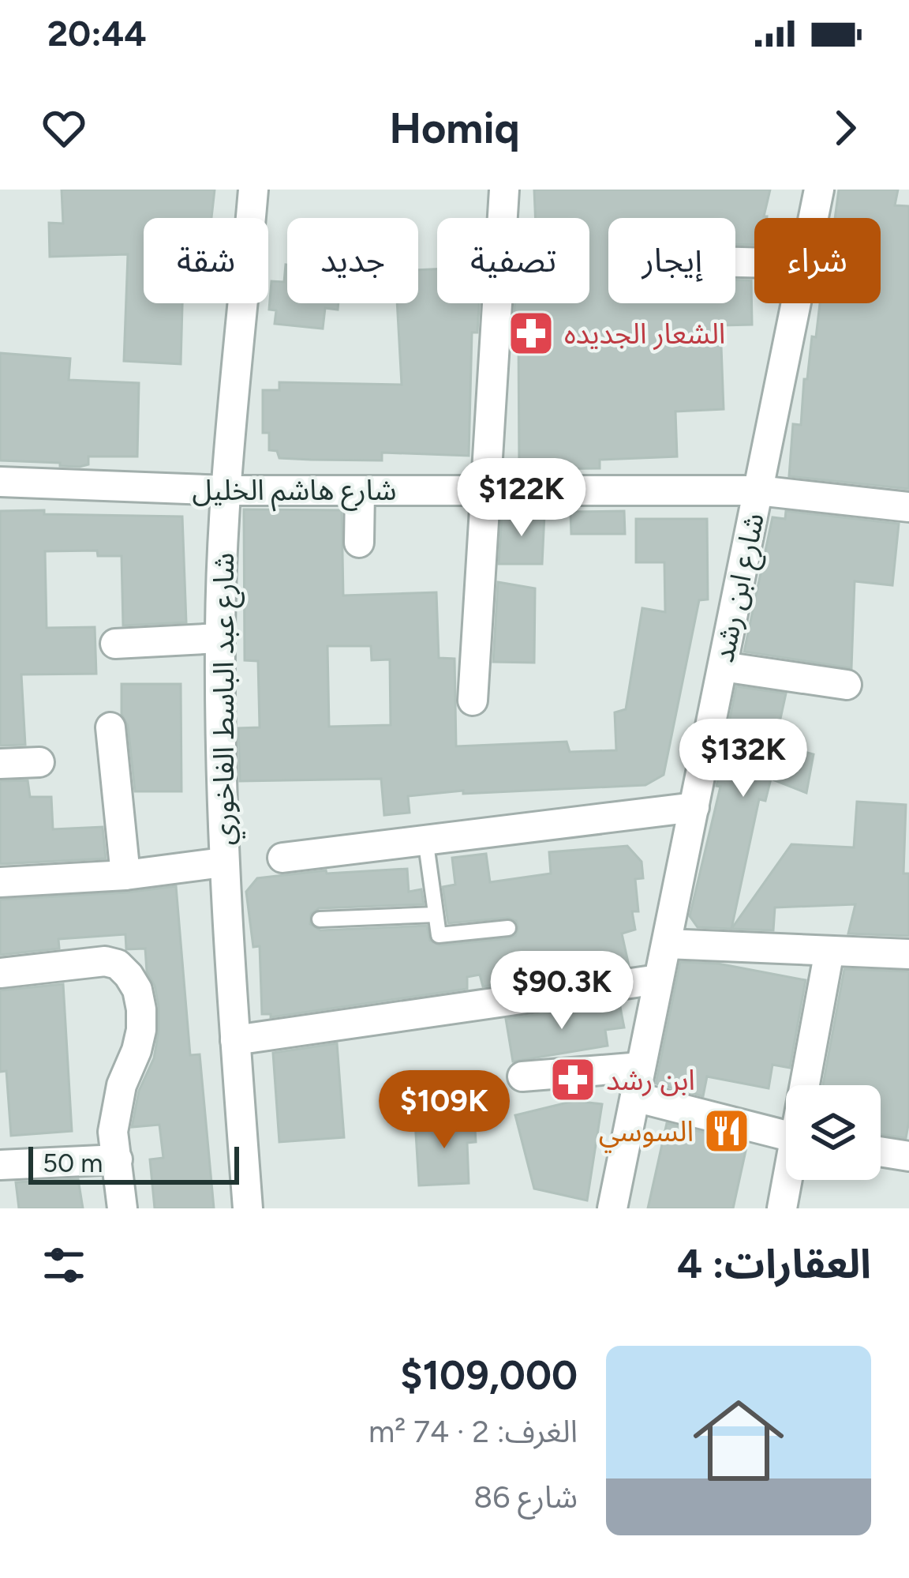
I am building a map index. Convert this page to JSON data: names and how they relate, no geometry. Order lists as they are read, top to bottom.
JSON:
{
  "streets": {
    "street": ["شارع هاشم الخليل", "شارع ابن رشد", "شارع عبد الباسط الفاخوري"]
  },
  "crossings": [
    ["شارع هاشم الخليل", "شارع ابن رشد"],
    ["شارع هاشم الخليل", "شارع عبد الباسط الفاخوري"]
  ],
  "places": {
    "pharmacy": ["الشعار الجديده", "ابن رشد"],
    "restaurant": ["السوسي"]
  },
  "scale_bar": "50 m",
  "page": {
    "status": "20:44",
    "header": "Homiq",
    "chip": [
      "شراء",
      "إيجار",
      "تصفية",
      "جديد",
      "شقة"
    ],
    "price": [
      "$122K",
      "$132K",
      "$90.3K",
      "$109K"
    ],
    "scale": "50 m",
    "heading": "العقارات: 4",
    "list": [
      {
        "name": "$109,000",
        "note": "الغرف: 2 · 74 m² · شارع 86"
      }
    ]
  }
}
